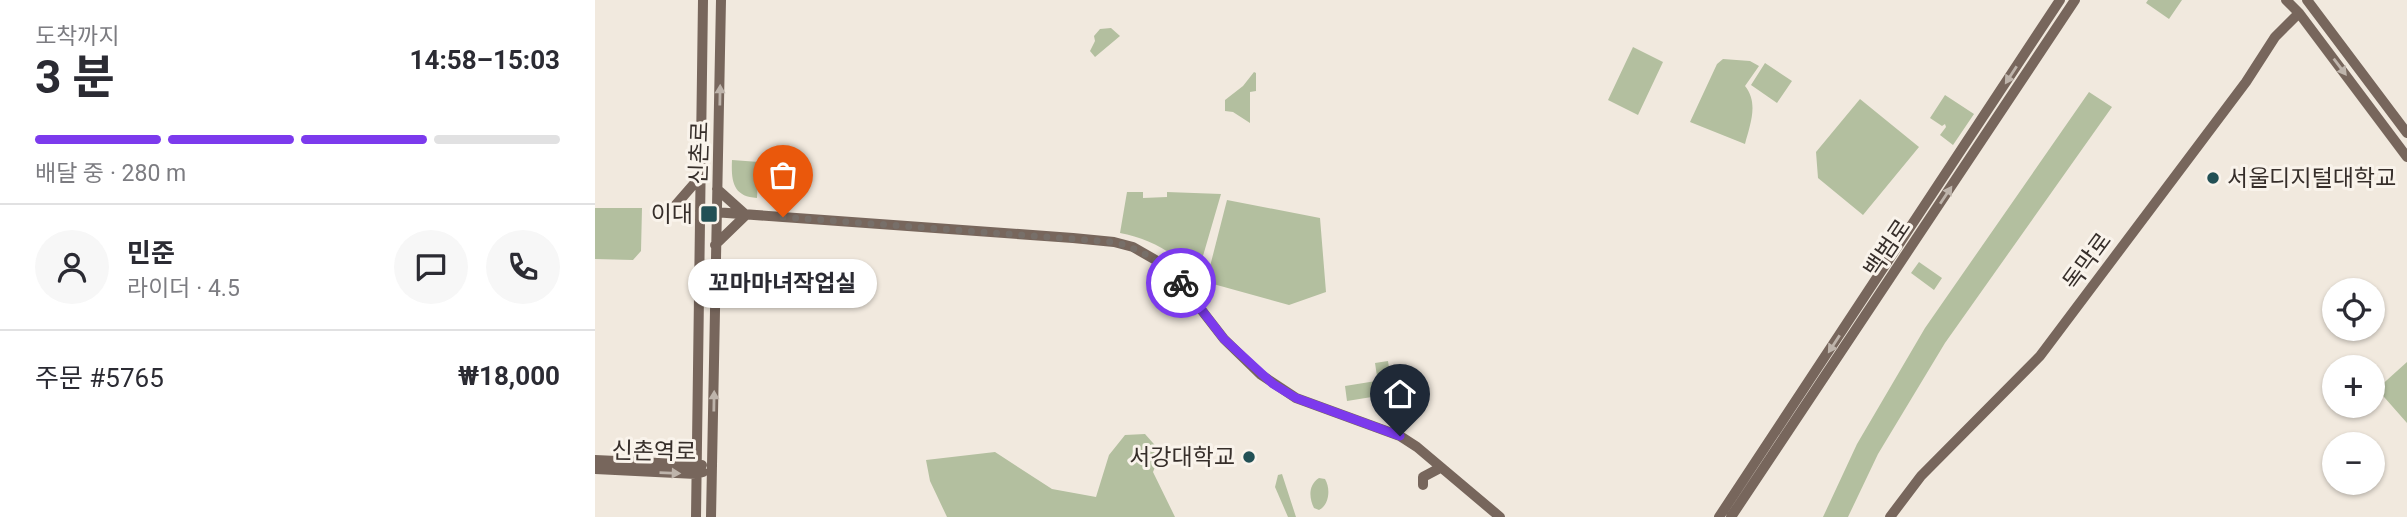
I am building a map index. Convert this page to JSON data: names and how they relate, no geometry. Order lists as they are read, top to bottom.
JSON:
{
  "streets": {
    "main road": [
      "신촌로",
      "백범로",
      "독막로",
      "신촌역로"
    ]
  },
  "crossings": [
    ["신촌로", "신촌역로"]
  ],
  "places": {
    "other": ["서울디지털대학교", "꼬마마녀작업실", "서강대학교"],
    "transit": ["이대"]
  },
  "page": {
    "heading": ["3 분", "도착까지", "14:58–15:03"],
    "panel": [
      "민준",
      "라이더 · 4.5",
      "주문 #5765",
      "₩18,000"
    ],
    "bar": "배달 중 · 280 m",
    "bubble": "꼬마마녀작업실",
    "map_buttons": ["+", "−"]
  }
}
